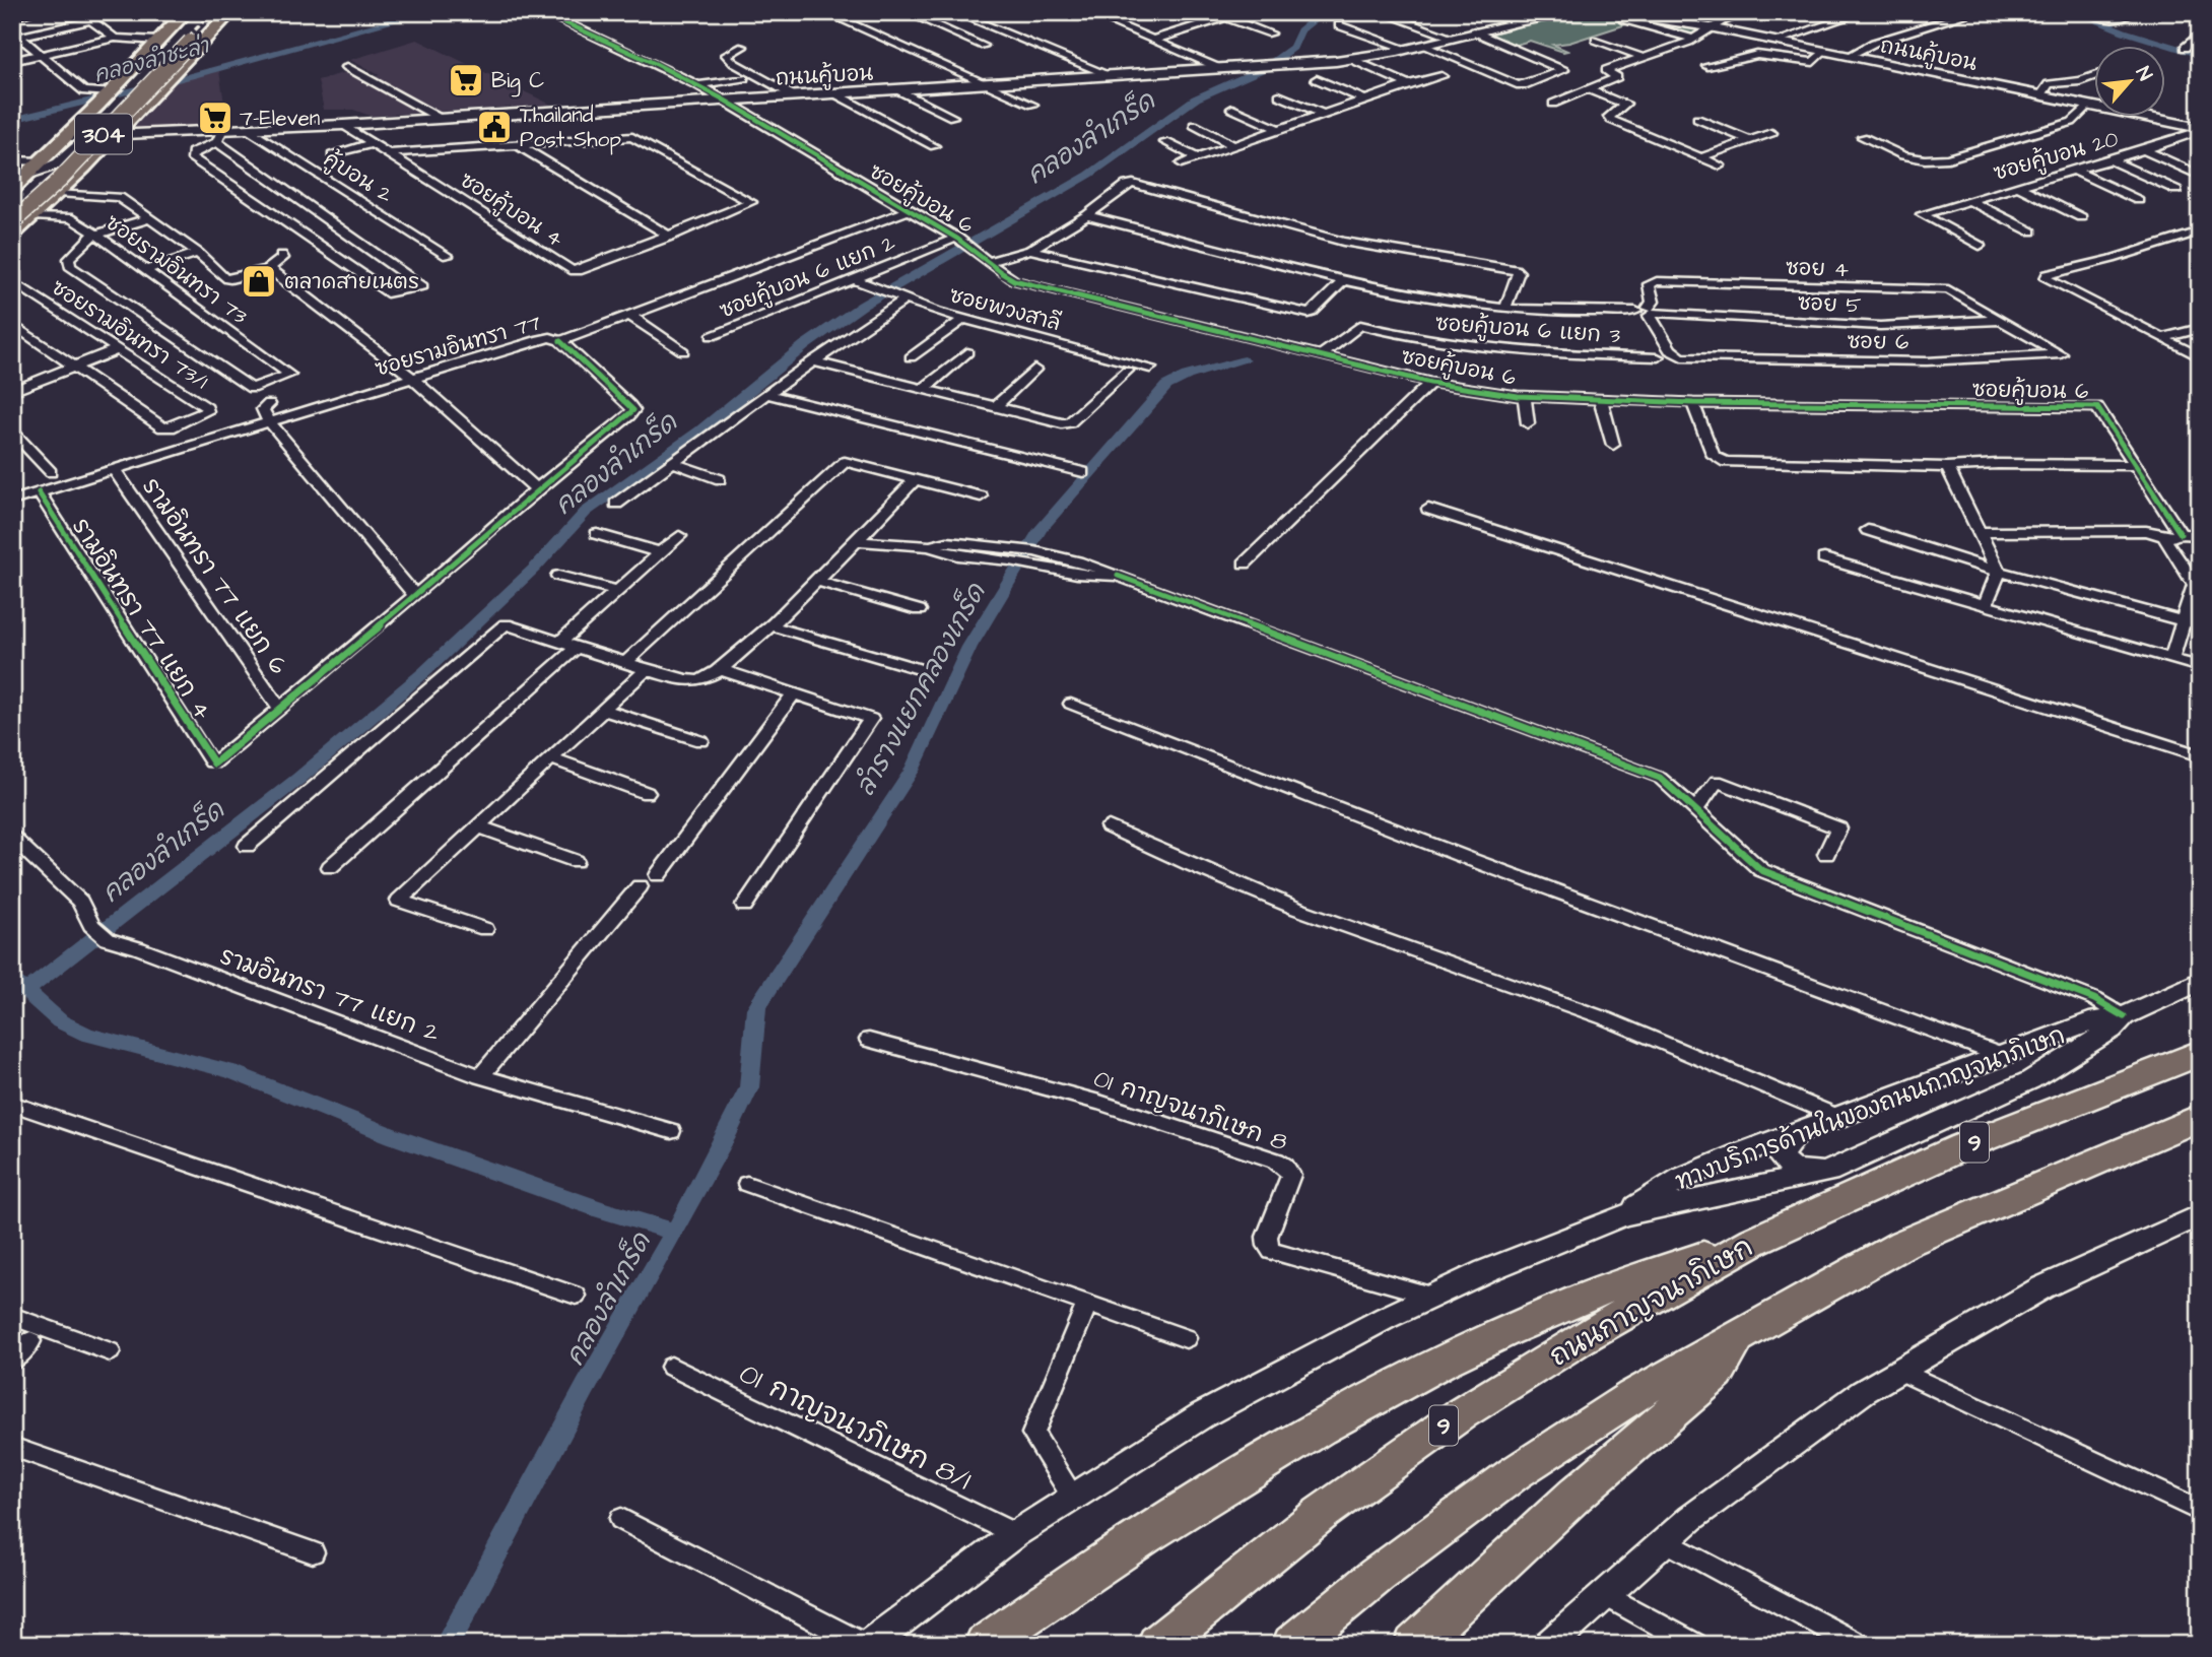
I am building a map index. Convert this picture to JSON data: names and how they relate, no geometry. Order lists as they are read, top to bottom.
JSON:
{
  "streets": {
    "highway": ["9", "ถนนกาญจนาภิเษก"],
    "main road": ["ถนนคู้บอน", "304", "ทางบริการด้านในของถนนกาญจนาภิเษก"],
    "street": [
      "ซอยคู้บอน 20",
      "คู้บอน 2",
      "ซอยคู้บอน 6",
      "ซอยคู้บอน 4",
      "ซอย 4",
      "ซอยรามอินทรา 73",
      "ซอยคู้บอน 6 แยก 2",
      "ซอย 5",
      "ซอยพวงสาลี",
      "ซอยคู้บอน 6 แยก 3",
      "ซอยรามอินทรา 73/1",
      "ซอย 6",
      "ซอยรามอินทรา 77",
      "รามอินทรา 77 แยก 6",
      "รามอินทรา 77 แยก 4",
      "รามอินทรา 77 แยก 2",
      "01 กาญจนาภิเษก 8",
      "01 กาญจนาภิเษก 8/1"
    ]
  },
  "crossings": [
    ["ถนนคู้บอน", "304"],
    ["ถนนคู้บอน", "ซอยคู้บอน 20"],
    ["ถนนคู้บอน", "คู้บอน 2"],
    ["ถนนคู้บอน", "ซอยคู้บอน 6"],
    ["ถนนคู้บอน", "ซอยคู้บอน 4"],
    ["304", "ซอยรามอินทรา 73"],
    ["ซอยคู้บอน 6", "ซอยคู้บอน 6 แยก 2"],
    ["ซอยคู้บอน 6", "ซอยคู้บอน 6 แยก 3"],
    ["ซอยคู้บอน 6", "ซอยรามอินทรา 77"],
    ["ซอย 4", "ซอย 5"],
    ["ซอย 4", "ซอย 6"],
    ["ซอยคู้บอน 6 แยก 2", "ซอยพวงสาลี"],
    ["ซอย 5", "ซอย 6"],
    ["ซอยรามอินทรา 77", "รามอินทรา 77 แยก 6"],
    ["ซอยรามอินทรา 77", "รามอินทรา 77 แยก 4"],
    ["รามอินทรา 77 แยก 6", "รามอินทรา 77 แยก 4"],
    ["ทางบริการด้านในของถนนกาญจนาภิเษก", "01 กาญจนาภิเษก 8"],
    ["ทางบริการด้านในของถนนกาญจนาภิเษก", "01 กาญจนาภิเษก 8/1"]
  ],
  "water": ["คลองลำชะล่า", "คลองลำเกร็ด", "ลำรางแยกคลองเกร็ด"],
  "places": {
    "supermarket": ["Big C", "7-Eleven"],
    "public building": ["Thailand Post Shop"],
    "shop": ["ตลาดสายเนตร"]
  },
  "north": "top right"
}
